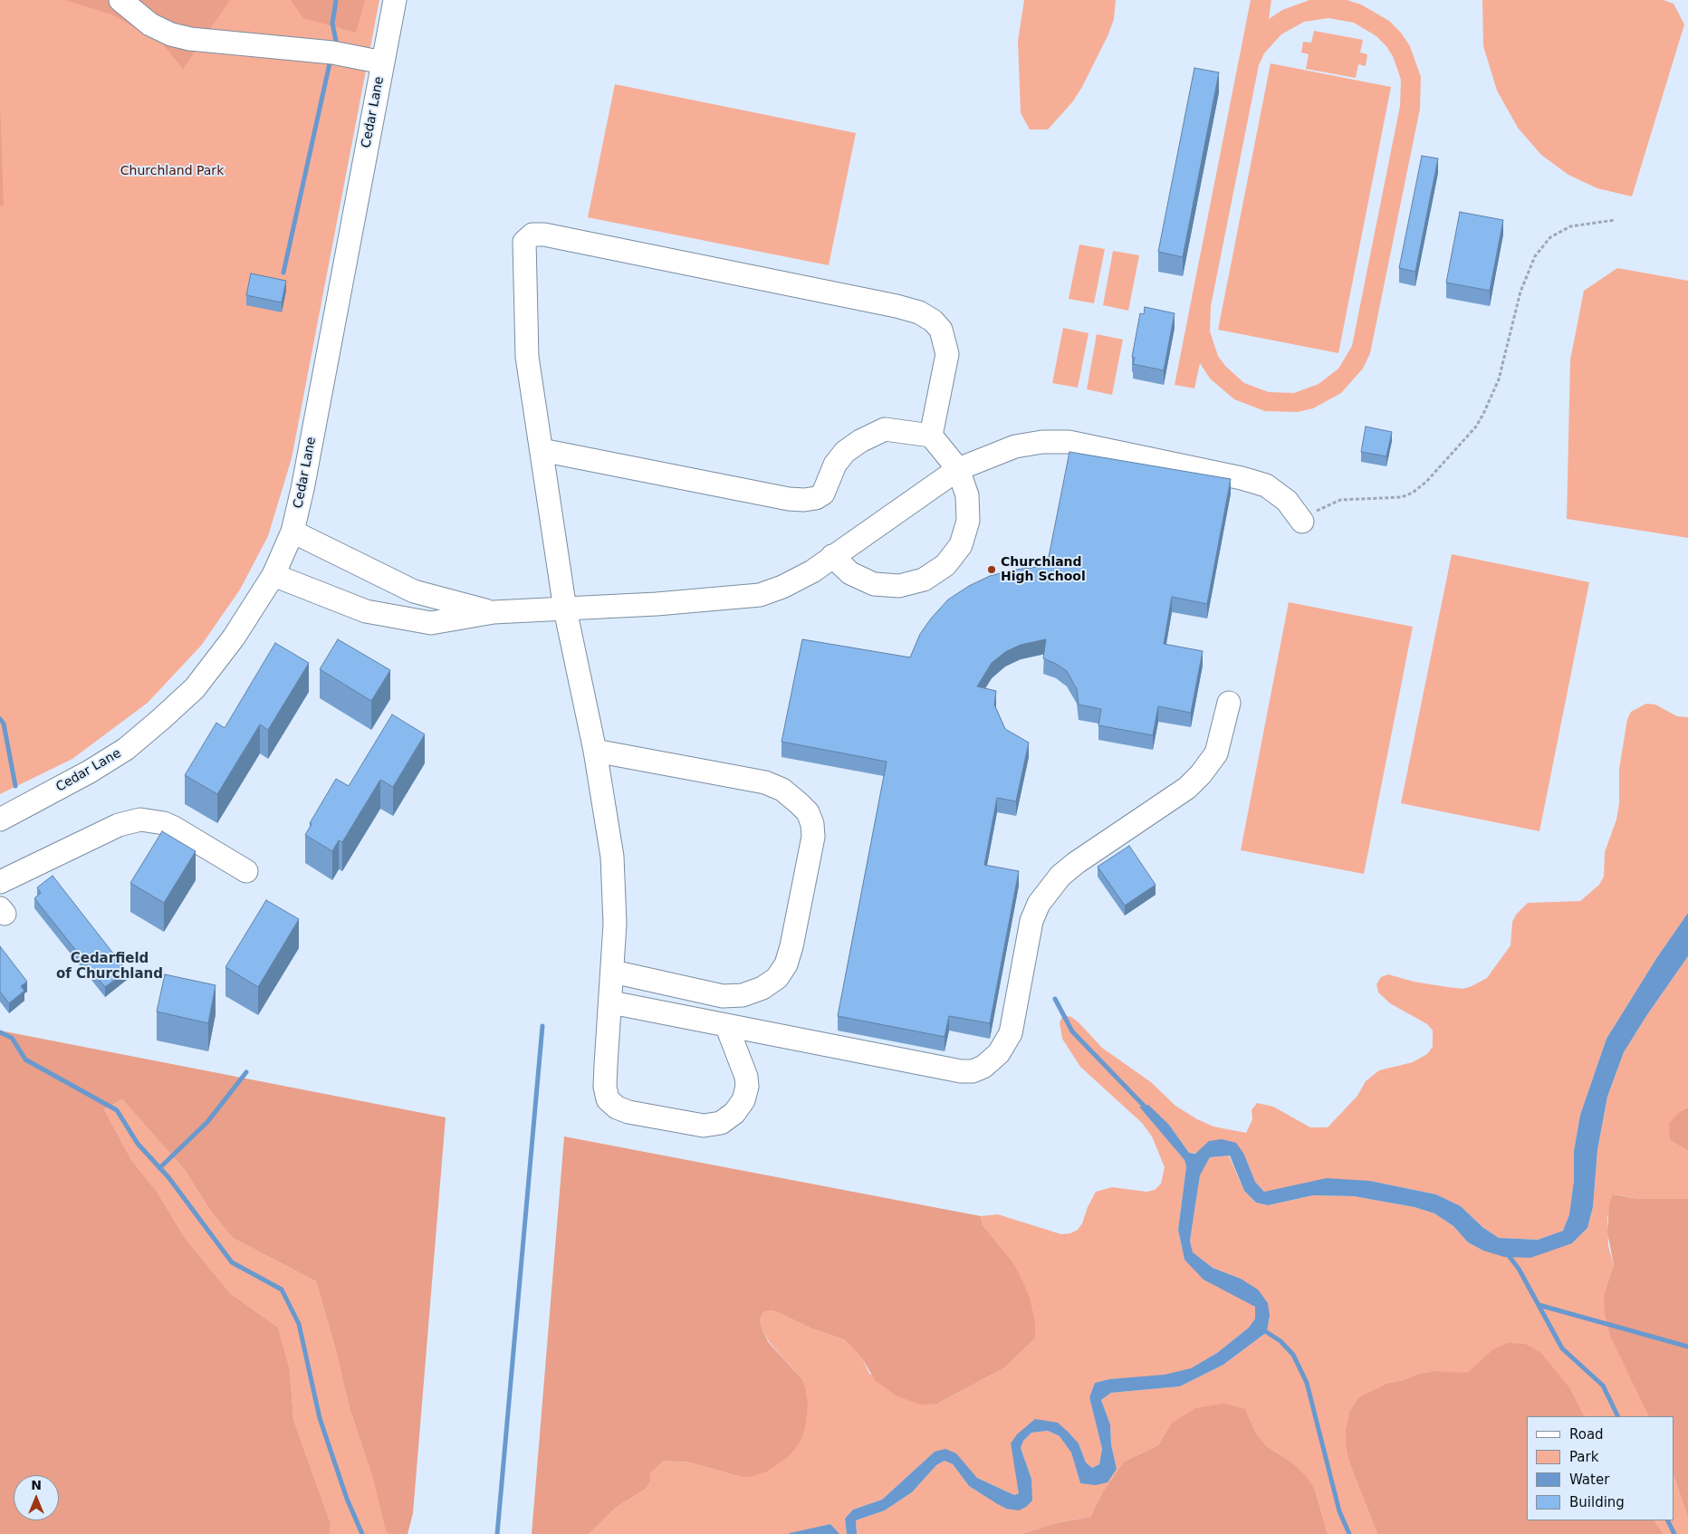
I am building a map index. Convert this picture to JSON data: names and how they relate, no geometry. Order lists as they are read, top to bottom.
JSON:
{
  "streets": {
    "street": ["Cedar Lane"]
  },
  "districts": ["Cedarfield of Churchland"],
  "parks": ["Churchland Park"],
  "places": ["Churchland High School"],
  "legend": [
    "Road",
    "Park",
    "Water",
    "Building"
  ],
  "north": "top"
}
